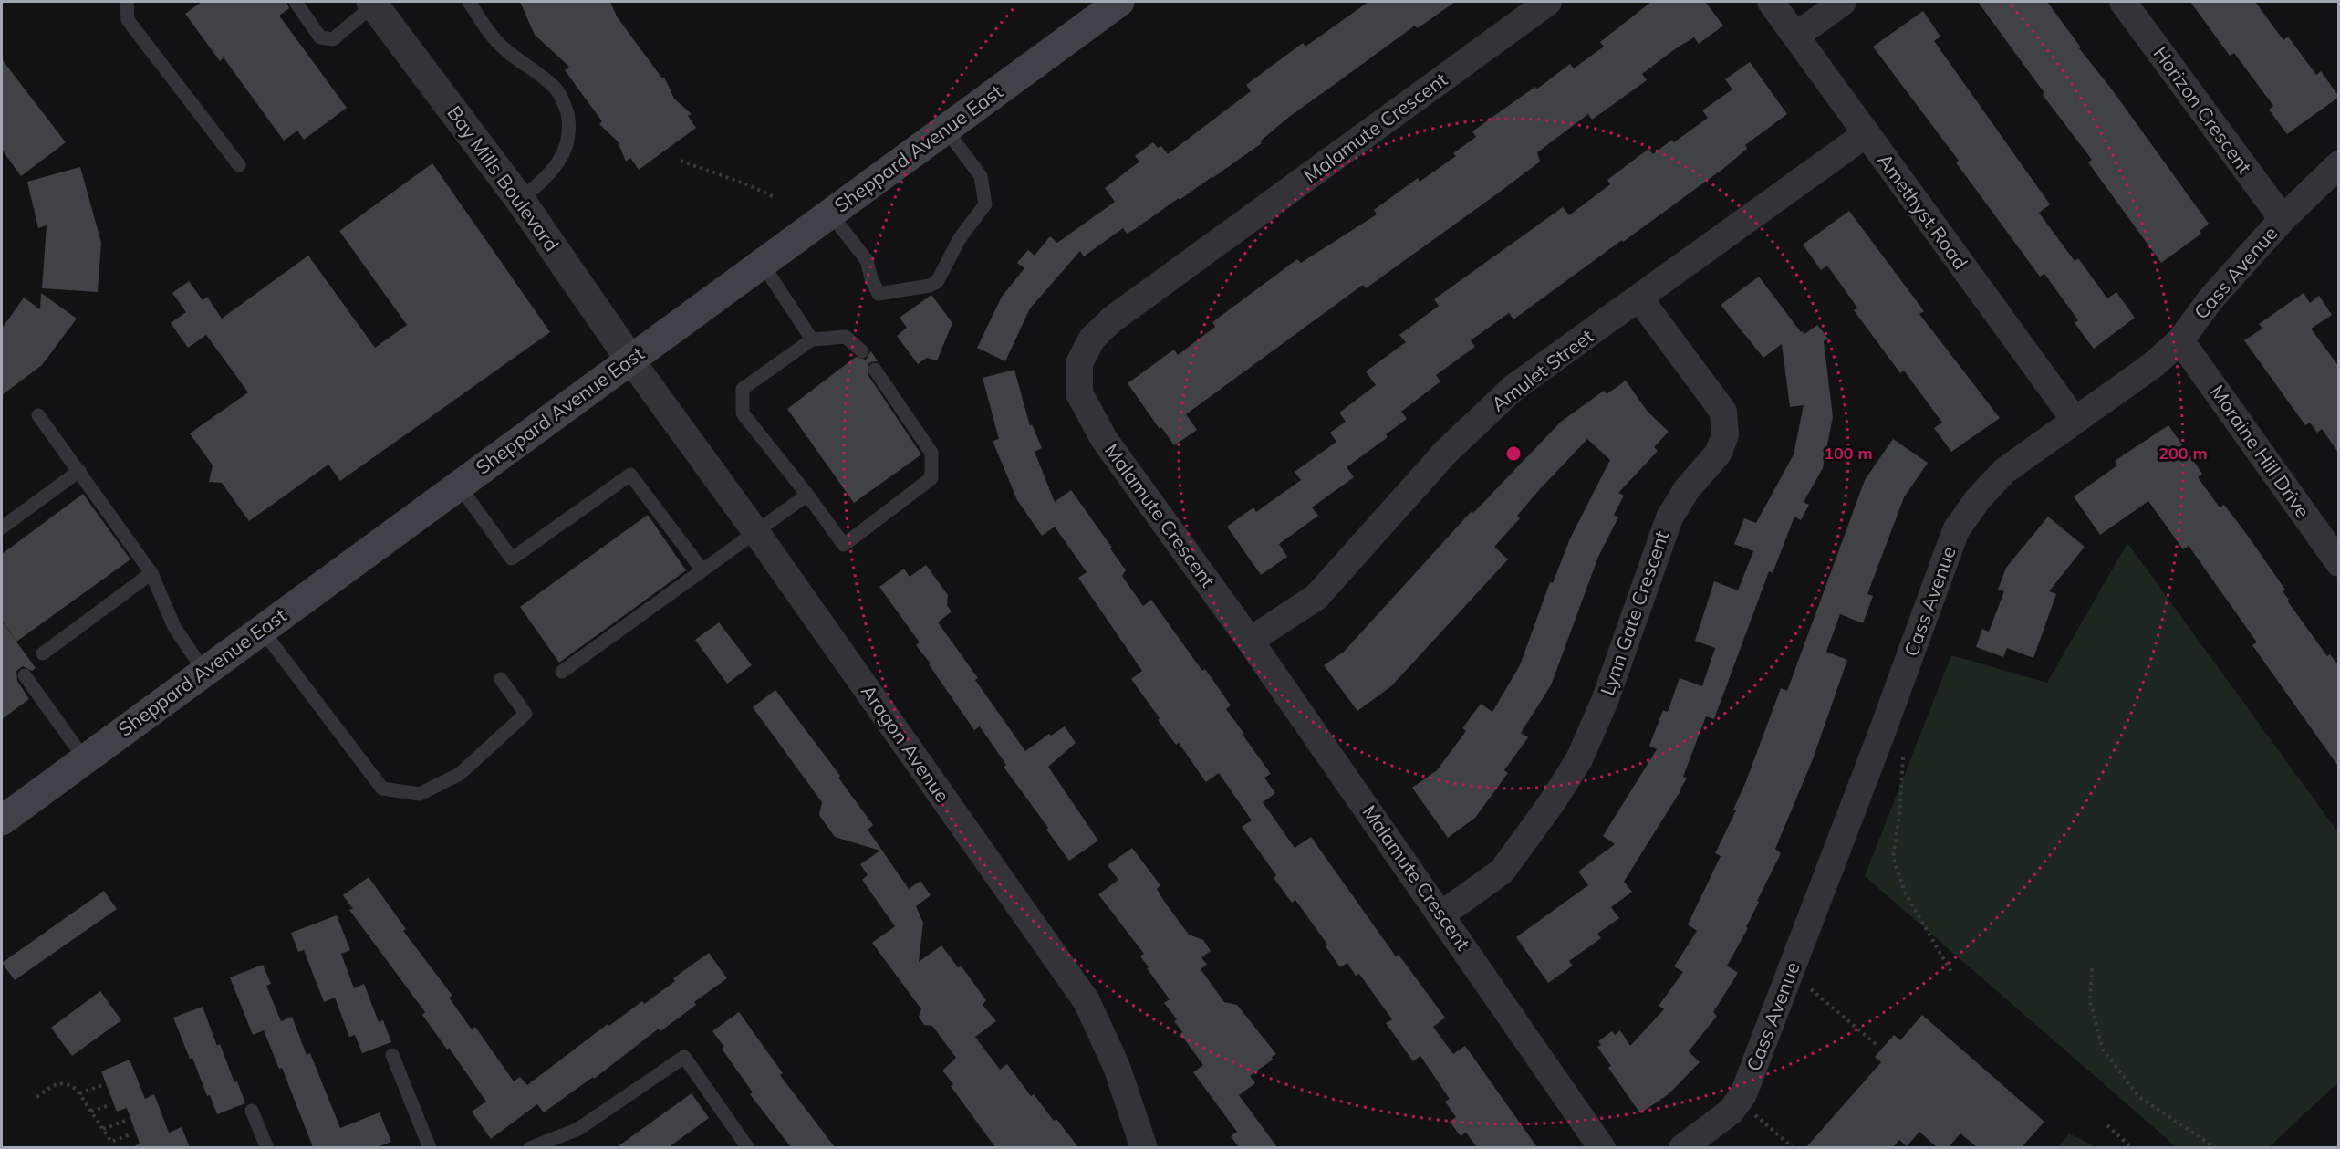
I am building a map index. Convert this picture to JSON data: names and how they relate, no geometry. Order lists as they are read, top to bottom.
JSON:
{
  "streets": {
    "main road": ["Sheppard Avenue East"],
    "street": [
      "Horizon Crescent",
      "Malamute Crescent",
      "Bay Mills Boulevard",
      "Amethyst Road",
      "Cass Avenue",
      "Amulet Street",
      "Moraine Hill Drive",
      "Lynn Gate Crescent",
      "Aragon Avenue"
    ]
  },
  "crossings": [
    ["Horizon Crescent", "Cass Avenue"],
    ["Malamute Crescent", "Amulet Street"],
    ["Malamute Crescent", "Lynn Gate Crescent"],
    ["Sheppard Avenue East", "Bay Mills Boulevard"],
    ["Sheppard Avenue East", "Aragon Avenue"],
    ["Bay Mills Boulevard", "Aragon Avenue"],
    ["Amethyst Road", "Cass Avenue"],
    ["Amethyst Road", "Amulet Street"],
    ["Cass Avenue", "Moraine Hill Drive"],
    ["Amulet Street", "Lynn Gate Crescent"]
  ],
  "rings": ["100 m", "200 m"]
}
